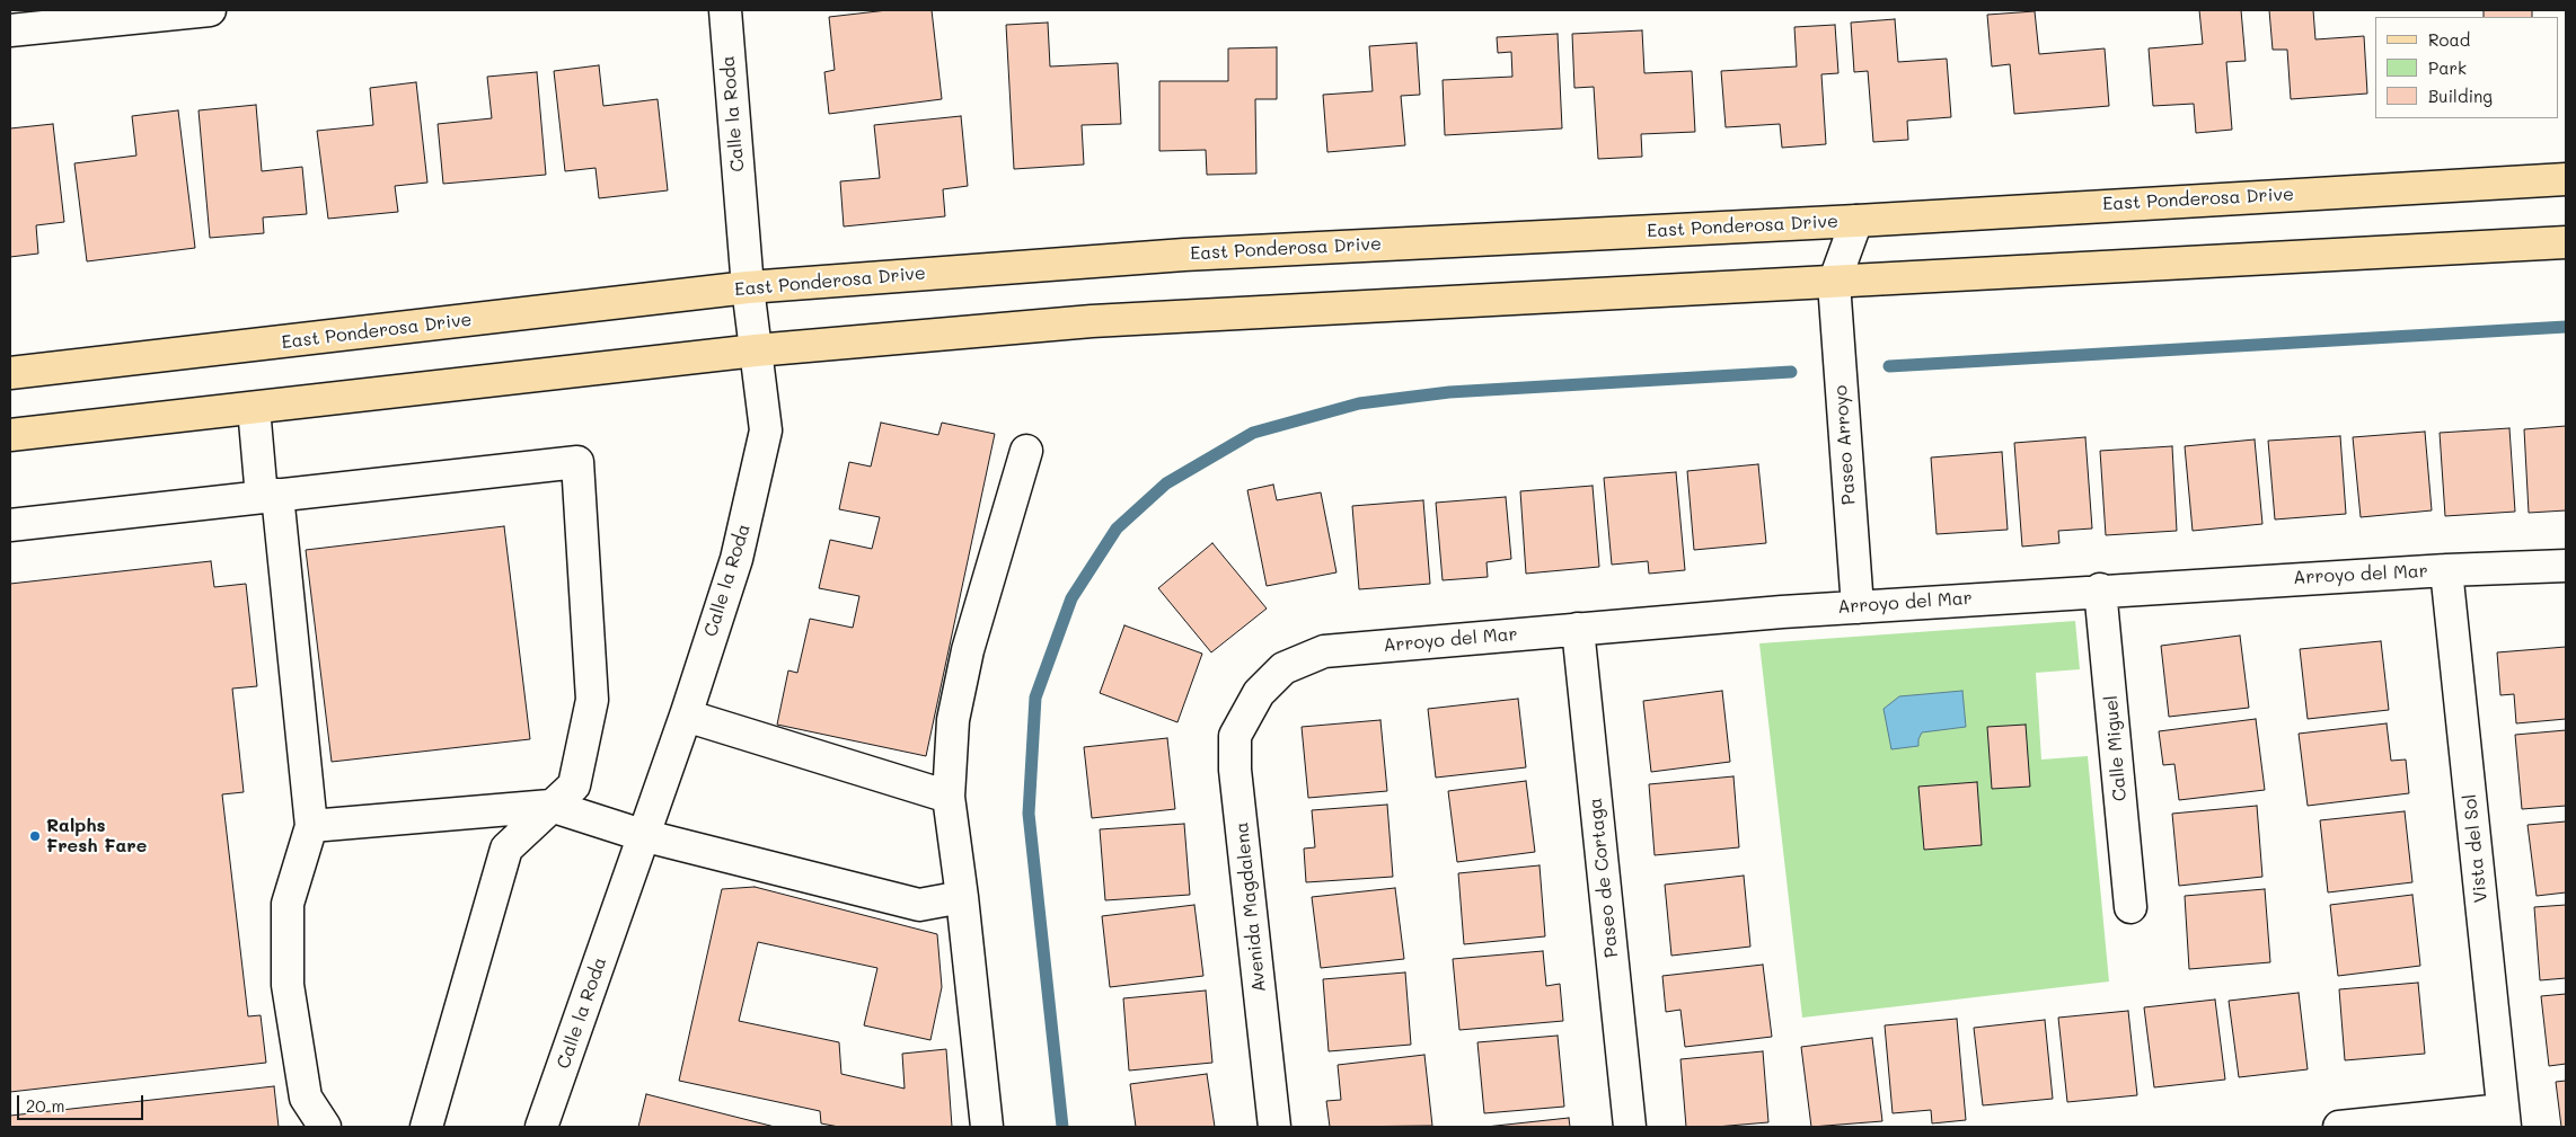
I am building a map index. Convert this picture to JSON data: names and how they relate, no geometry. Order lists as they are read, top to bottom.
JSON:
{
  "streets": {
    "main road": ["East Ponderosa Drive"],
    "street": [
      "Calle la Roda",
      "Paseo Arroyo",
      "Arroyo del Mar",
      "Calle Miguel",
      "Vista del Sol",
      "Paseo de Cortaga",
      "Avenida Magdalena"
    ]
  },
  "crossings": [
    ["Calle la Roda", "East Ponderosa Drive"],
    ["Paseo Arroyo", "Arroyo del Mar"],
    ["Arroyo del Mar", "Calle Miguel"],
    ["Arroyo del Mar", "Vista del Sol"],
    ["Arroyo del Mar", "Paseo de Cortaga"],
    ["Arroyo del Mar", "Avenida Magdalena"]
  ],
  "places": ["Ralphs Fresh Fare"],
  "legend": ["Road", "Park", "Building"],
  "scale_bar": "20 m"
}
